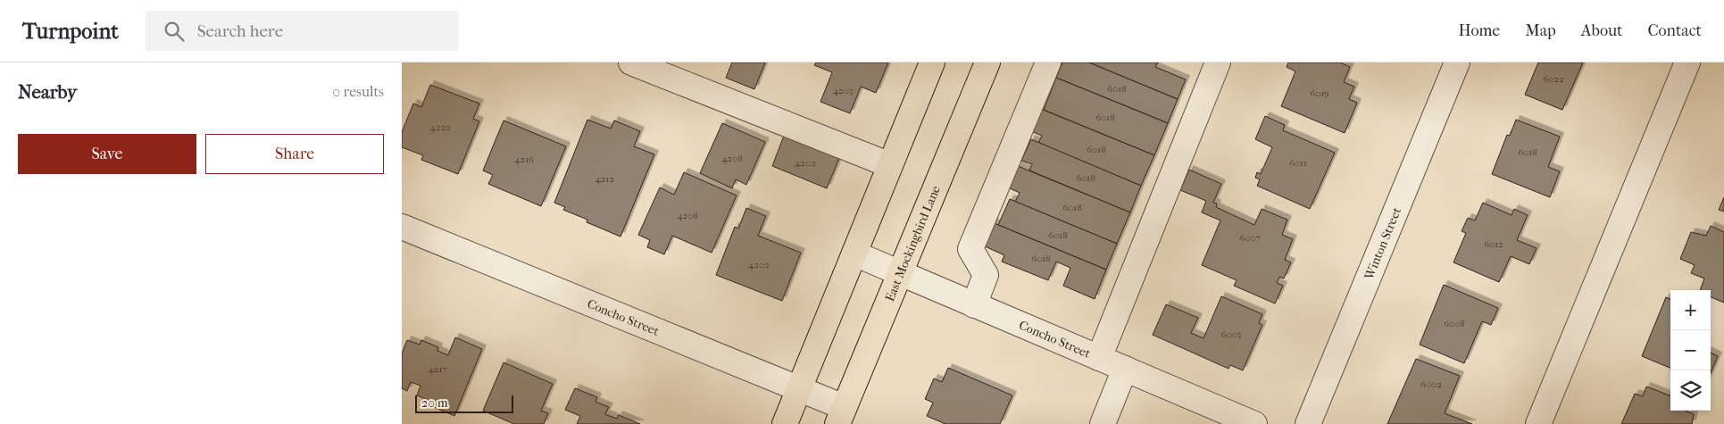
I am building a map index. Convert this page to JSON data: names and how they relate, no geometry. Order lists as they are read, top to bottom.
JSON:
{
  "streets": {
    "main road": ["East Mockingbird Lane"],
    "street": ["Winton Street", "Concho Street"]
  },
  "crossings": [
    ["East Mockingbird Lane", "Concho Street"]
  ],
  "house_numbers": [
    "6022",
    "6018",
    "4203",
    "6019",
    "6018",
    "4222",
    "6018",
    "6018",
    "4208",
    "4216",
    "4202",
    "6011",
    "6018",
    "4212",
    "6018",
    "4208",
    "6018",
    "6007",
    "6012",
    "6018",
    "4202",
    "6008",
    "6003",
    "4217",
    "6002"
  ],
  "scale_bar": "20 m",
  "page": {
    "header": "Turnpoint",
    "search": "Search here",
    "nav": [
      "Home",
      "Map",
      "About",
      "Contact"
    ],
    "heading": ["Nearby", "0 results"],
    "buttons": ["Save", "Share"],
    "map_buttons": ["+", "−"],
    "scale": "20 m"
  }
}
